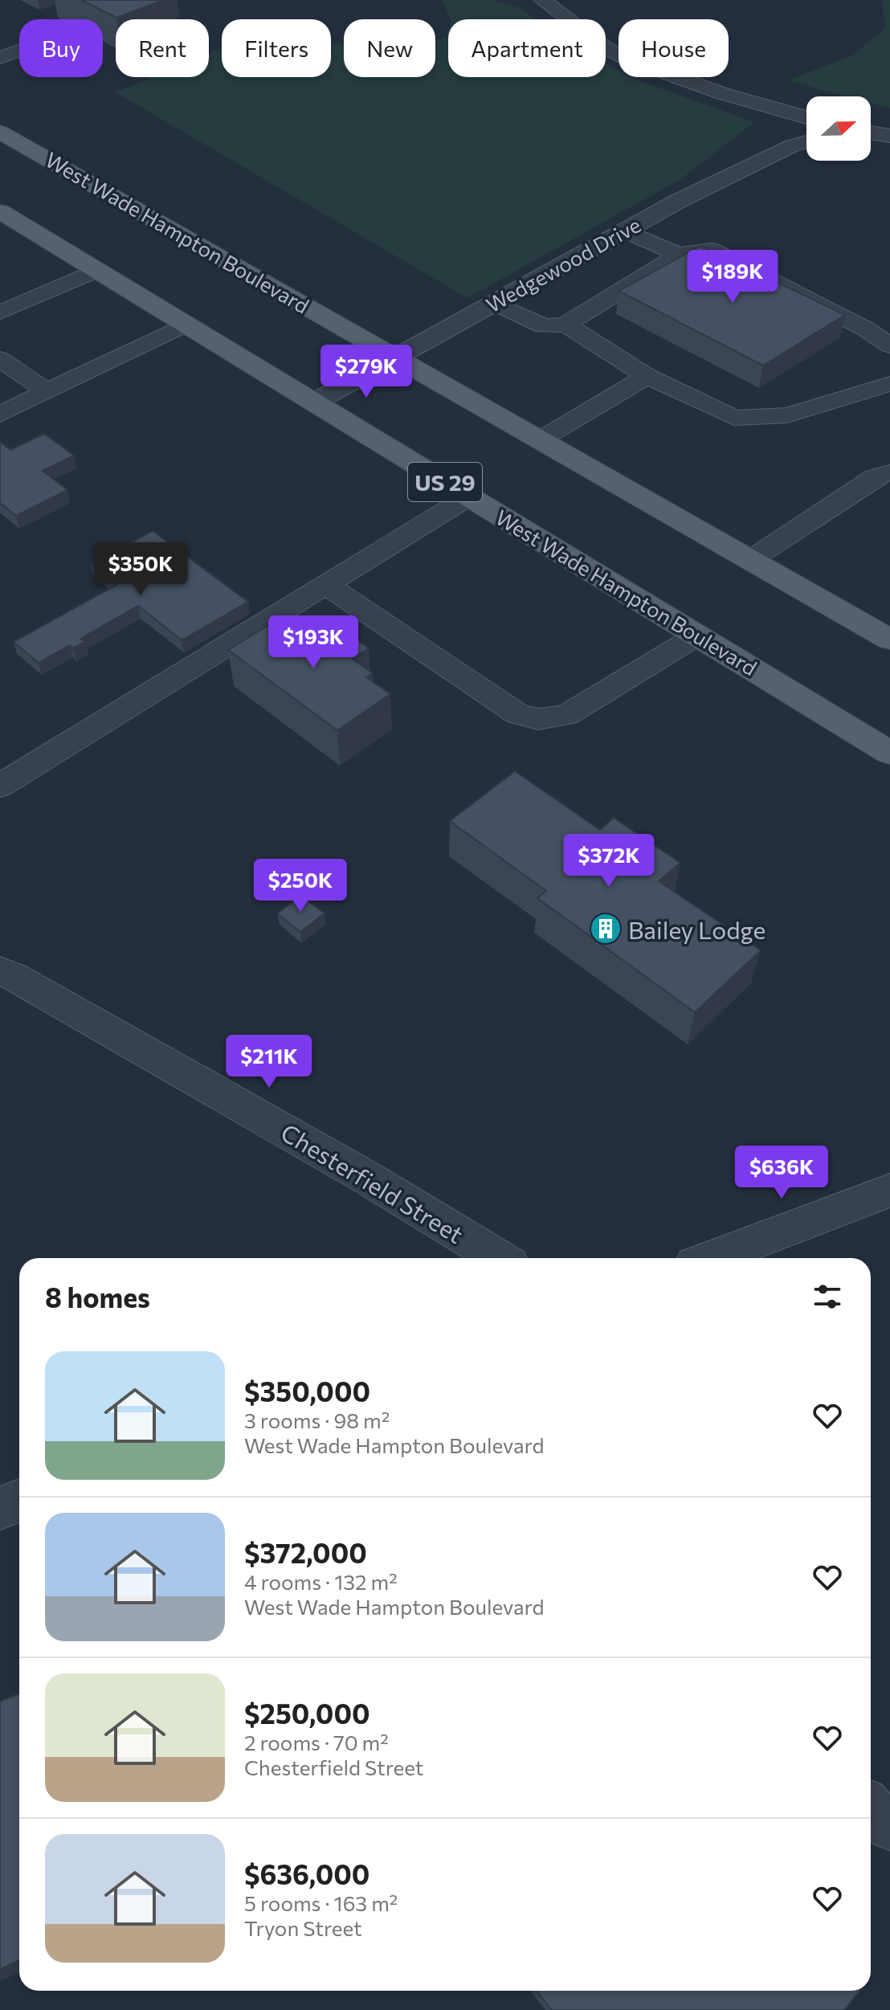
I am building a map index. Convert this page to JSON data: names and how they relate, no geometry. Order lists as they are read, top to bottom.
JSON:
{
  "streets": {
    "main road": ["West Wade Hampton Boulevard", "US 29"],
    "street": ["Wedgewood Drive", "Chesterfield Street"]
  },
  "crossings": [
    ["West Wade Hampton Boulevard", "Wedgewood Drive"]
  ],
  "places": {
    "building": ["Bailey Lodge"]
  },
  "north": "right",
  "page": {
    "chip": [
      "Buy",
      "Rent",
      "Filters",
      "New",
      "Apartment",
      "House"
    ],
    "price": [
      "$189K",
      "$279K",
      "$350K",
      "$193K",
      "$372K",
      "$250K",
      "$211K",
      "$636K"
    ],
    "heading": "8 homes",
    "list": [
      {
        "name": "$350,000",
        "note": "3 rooms · 98 m² · West Wade Hampton Boulevard"
      },
      {
        "name": "$372,000",
        "note": "4 rooms · 132 m² · West Wade Hampton Boulevard"
      },
      {
        "name": "$250,000",
        "note": "2 rooms · 70 m² · Chesterfield Street"
      },
      {
        "name": "$636,000",
        "note": "5 rooms · 163 m² · Tryon Street"
      }
    ]
  }
}
